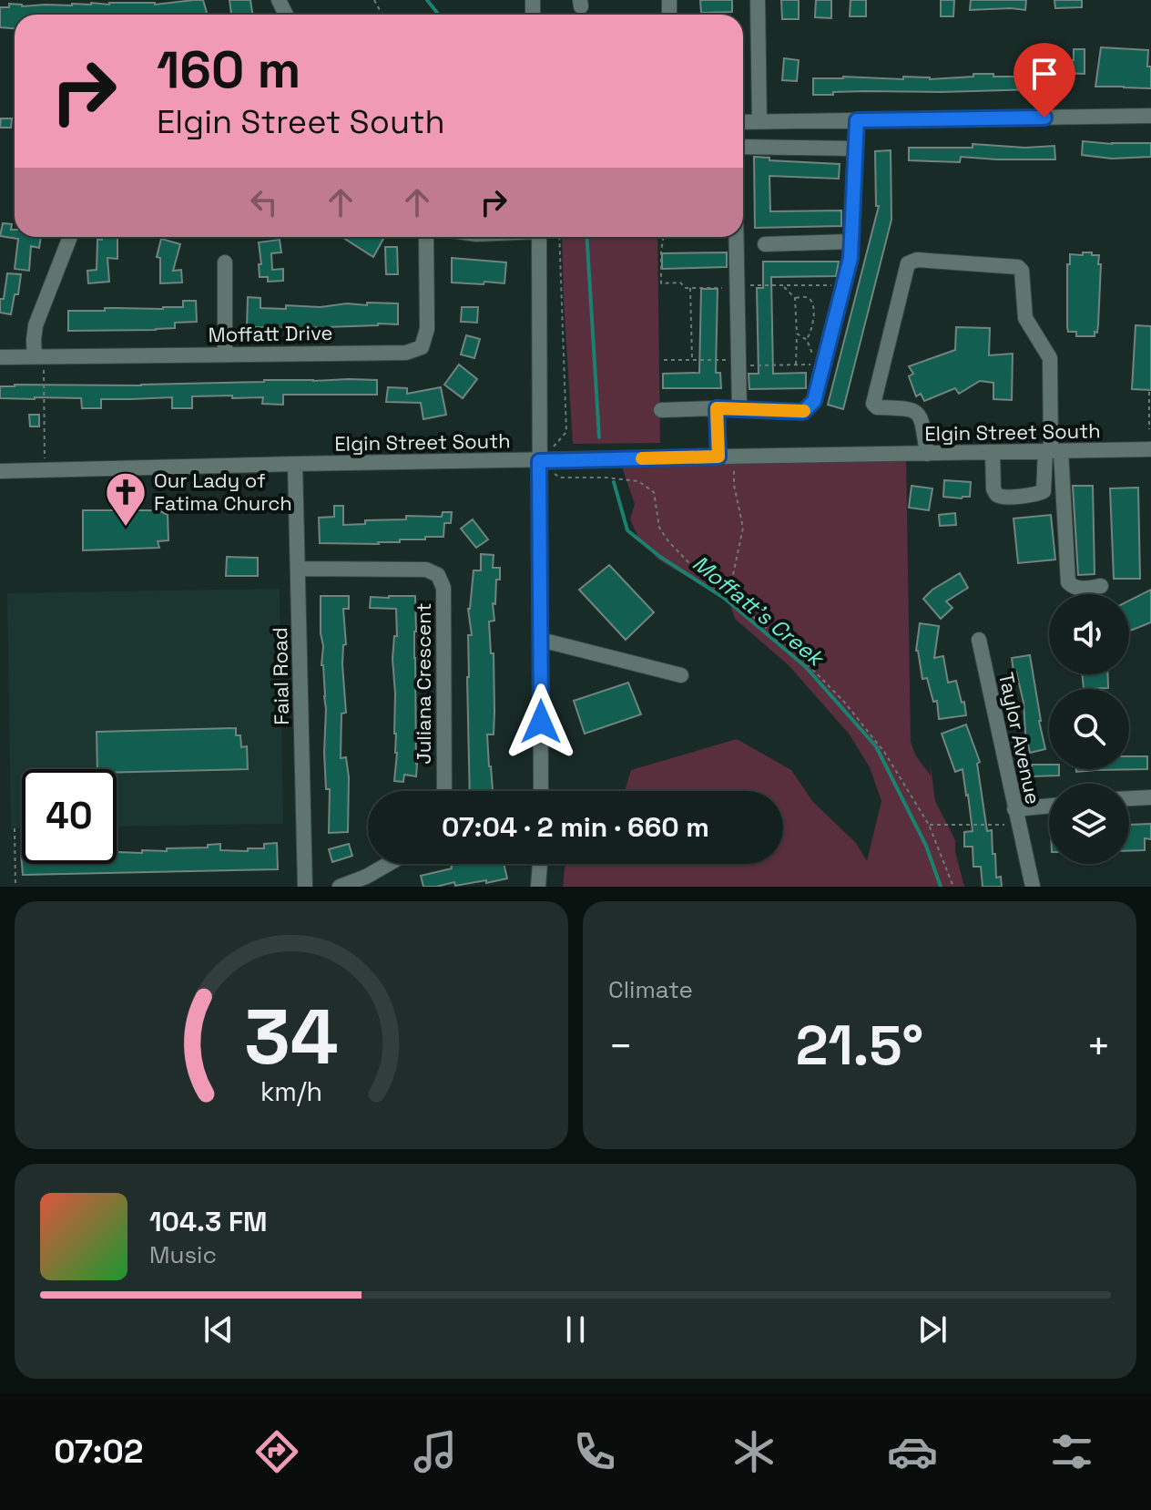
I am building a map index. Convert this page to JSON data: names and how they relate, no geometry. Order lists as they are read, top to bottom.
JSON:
{
  "streets": {
    "street": [
      "Moffatt Drive",
      "Elgin Street South",
      "Faial Road",
      "Juliana Crescent",
      "Taylor Avenue"
    ]
  },
  "crossings": [
    ["Elgin Street South", "Faial Road"],
    ["Faial Road", "Juliana Crescent"]
  ],
  "water": ["Moffatt's Creek"],
  "places": {
    "church": ["Our Lady of Fatima Church"]
  },
  "page": {
    "turn": ["160 m", "Elgin Street South"],
    "limit": "40",
    "trip": "07:04 · 2 min · 660 m",
    "tile": "Climate",
    "heat": ["−", "21.5°", "+"],
    "song": ["104.3 FM", "Music"],
    "tabs": "07:02",
    "gauge": ["34", "km/h"]
  }
}
